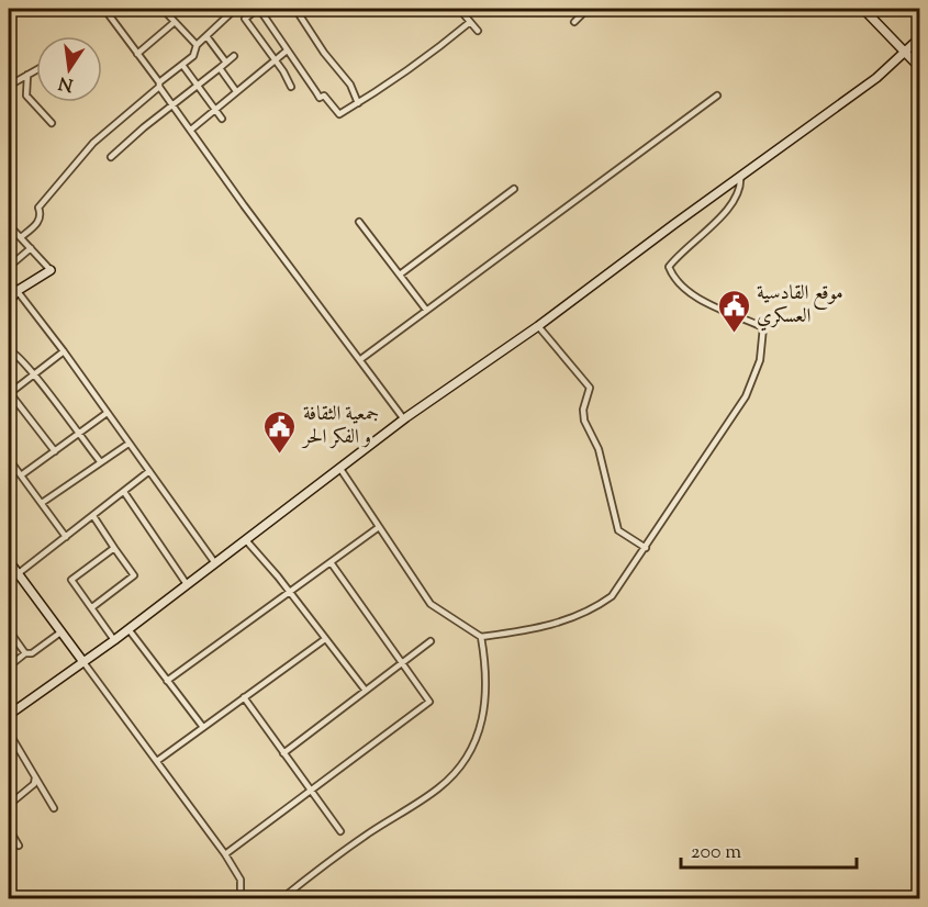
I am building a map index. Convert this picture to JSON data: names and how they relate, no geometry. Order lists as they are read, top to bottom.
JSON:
{
  "places": {
    "public building": ["موقع القادسية العسكري", "جمعية الثقافة و الفكر الحر"]
  },
  "scale_bar": "200 m",
  "north": "bottom"
}
